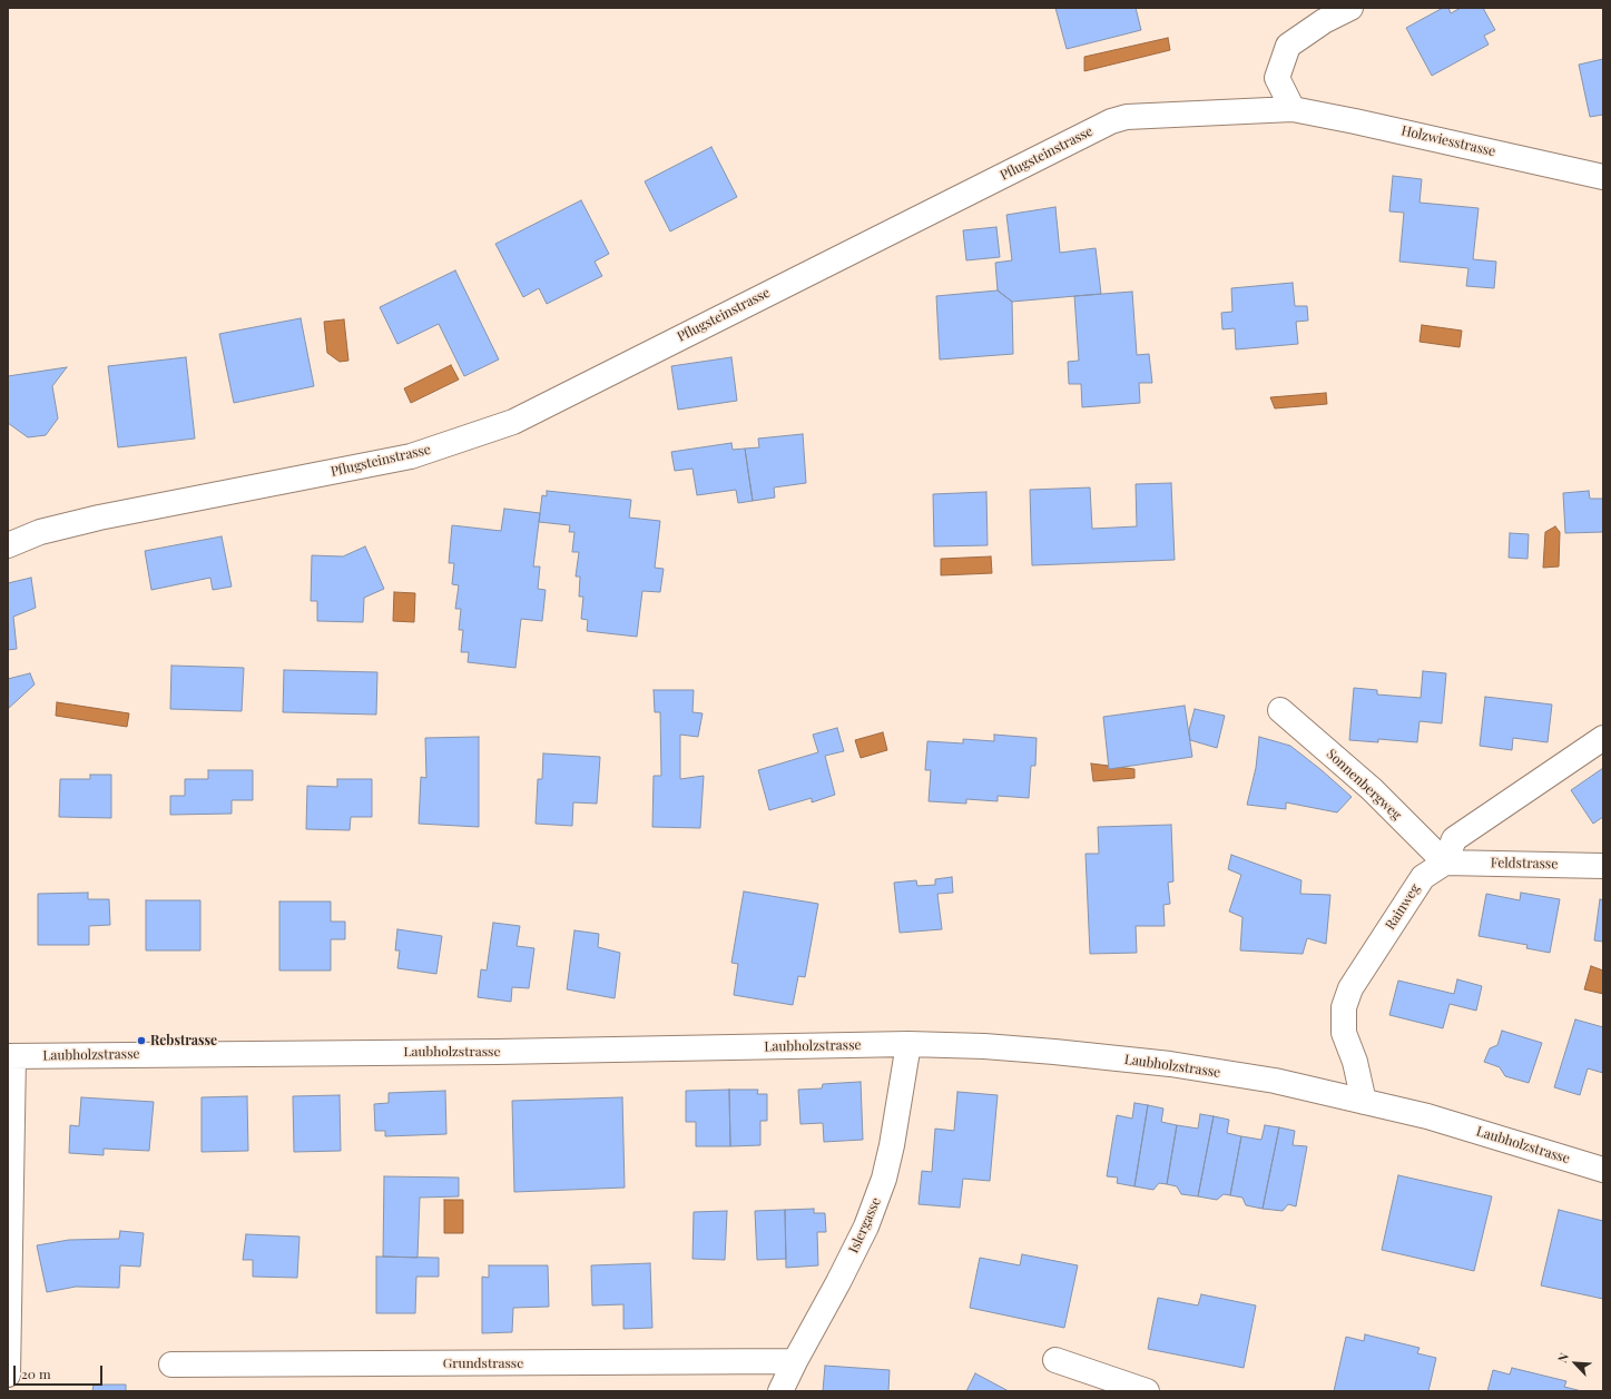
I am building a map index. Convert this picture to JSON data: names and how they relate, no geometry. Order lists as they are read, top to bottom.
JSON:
{
  "streets": {
    "street": [
      "Holzwiesstrasse",
      "Pflugsteinstrasse",
      "Sonnenbergweg",
      "Feldstrasse",
      "Rainweg",
      "Laubholzstrasse",
      "Islergasse",
      "Grundstrasse"
    ]
  },
  "crossings": [
    ["Holzwiesstrasse", "Pflugsteinstrasse"],
    ["Sonnenbergweg", "Feldstrasse"],
    ["Sonnenbergweg", "Rainweg"],
    ["Feldstrasse", "Rainweg"],
    ["Rainweg", "Laubholzstrasse"],
    ["Laubholzstrasse", "Islergasse"],
    ["Islergasse", "Grundstrasse"]
  ],
  "places": ["Rebstrasse"],
  "scale_bar": "20 m",
  "north": "top left"
}
